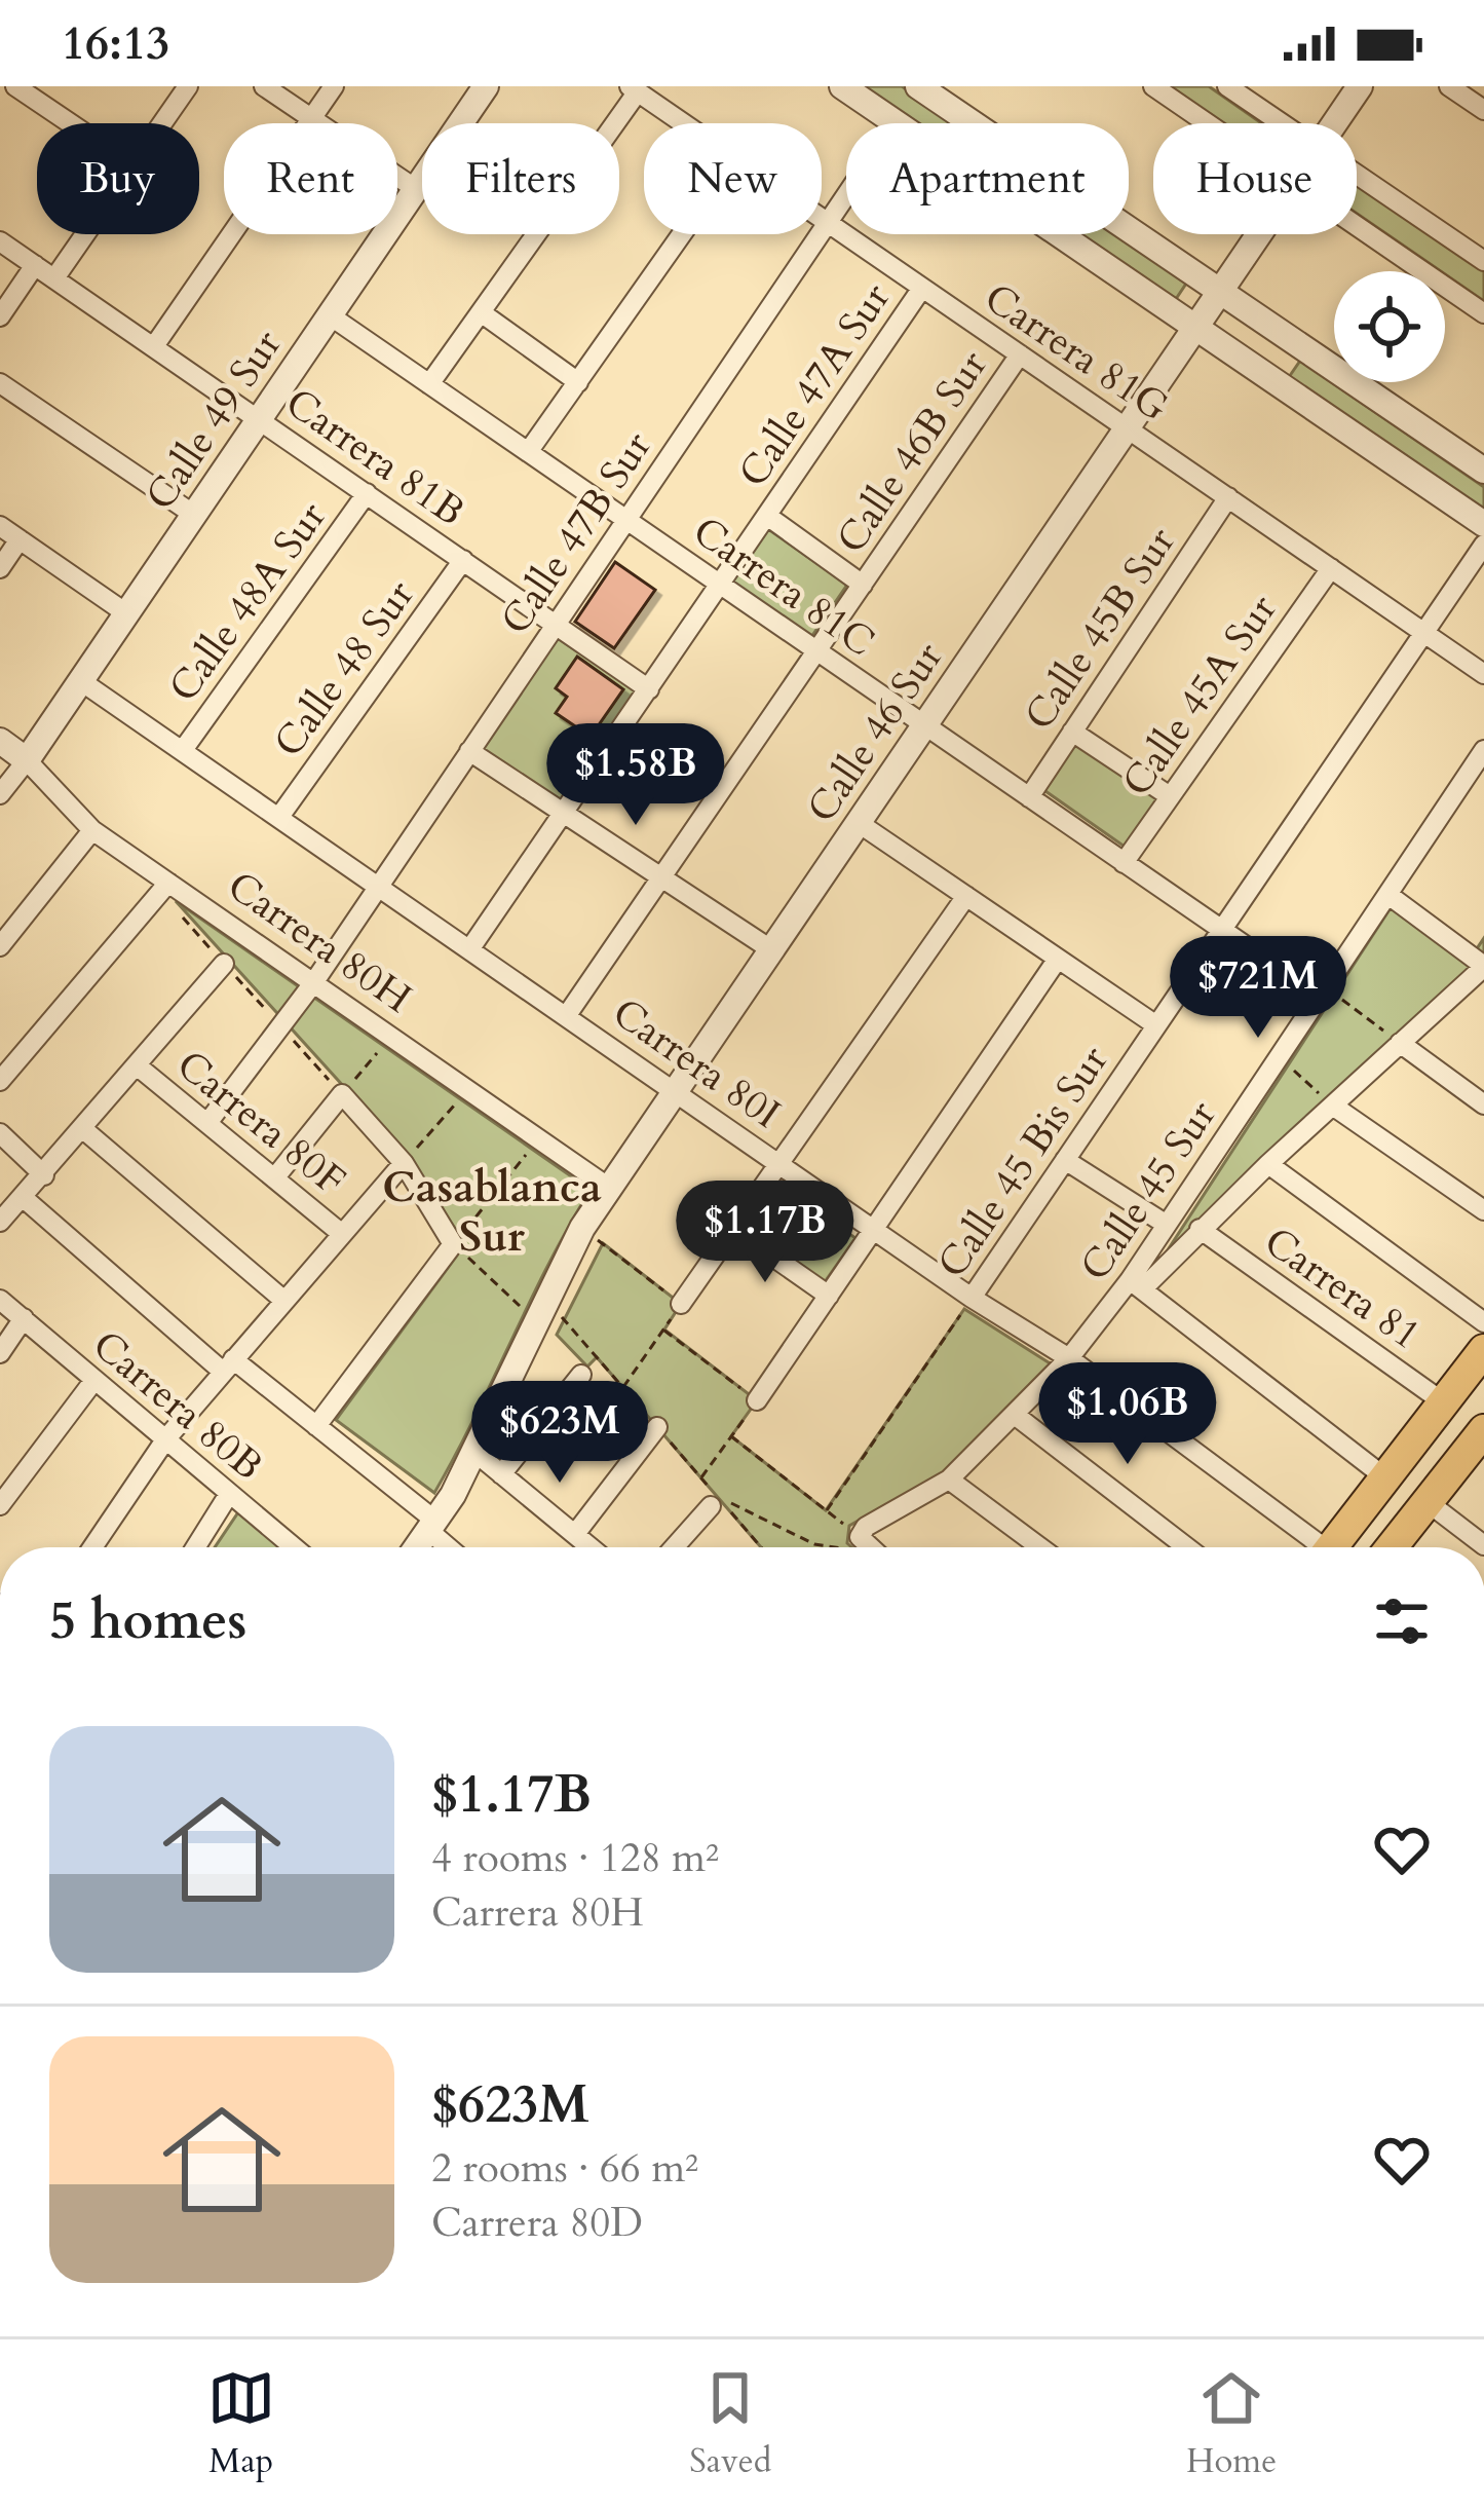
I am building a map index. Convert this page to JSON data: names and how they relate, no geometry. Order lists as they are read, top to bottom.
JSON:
{
  "streets": {
    "street": [
      "Carrera 81G",
      "Calle 47A Sur",
      "Calle 49 Sur",
      "Calle 46B Sur",
      "Carrera 81B",
      "Calle 47B Sur",
      "Carrera 81C",
      "Calle 48A Sur",
      "Calle 45B Sur",
      "Calle 48 Sur",
      "Calle 45A Sur",
      "Calle 46 Sur",
      "Carrera 80H",
      "Carrera 80I",
      "Carrera 80F",
      "Calle 45 Bis Sur",
      "Calle 45 Sur",
      "Carrera 81",
      "Carrera 80B"
    ]
  },
  "crossings": [
    ["Carrera 81G", "Calle 47A Sur"],
    ["Carrera 81G", "Calle 46B Sur"],
    ["Carrera 81G", "Calle 47B Sur"],
    ["Carrera 81G", "Calle 45B Sur"],
    ["Carrera 81G", "Calle 45A Sur"],
    ["Carrera 81G", "Calle 46 Sur"],
    ["Carrera 81G", "Calle 45 Bis Sur"],
    ["Calle 47A Sur", "Carrera 81B"],
    ["Calle 47A Sur", "Carrera 81C"],
    ["Calle 47A Sur", "Carrera 80I"],
    ["Calle 49 Sur", "Carrera 81B"],
    ["Calle 49 Sur", "Carrera 81C"],
    ["Calle 49 Sur", "Carrera 80H"],
    ["Calle 49 Sur", "Carrera 80I"],
    ["Calle 46B Sur", "Carrera 81C"],
    ["Calle 46B Sur", "Carrera 80I"],
    ["Carrera 81B", "Calle 47B Sur"],
    ["Carrera 81B", "Calle 48A Sur"],
    ["Carrera 81B", "Calle 48 Sur"],
    ["Calle 47B Sur", "Carrera 81C"],
    ["Calle 47B Sur", "Carrera 80H"],
    ["Calle 47B Sur", "Carrera 80I"],
    ["Carrera 81C", "Calle 45B Sur"],
    ["Carrera 81C", "Calle 45A Sur"],
    ["Carrera 81C", "Calle 46 Sur"],
    ["Carrera 81C", "Calle 45 Bis Sur"],
    ["Carrera 81C", "Calle 45 Sur"],
    ["Calle 48A Sur", "Carrera 80I"],
    ["Calle 48 Sur", "Carrera 80I"],
    ["Calle 46 Sur", "Carrera 80H"],
    ["Calle 46 Sur", "Carrera 80I"],
    ["Carrera 80I", "Calle 45 Bis Sur"],
    ["Carrera 80I", "Calle 45 Sur"]
  ],
  "districts": ["Casablanca Sur"],
  "page": {
    "status": "16:13",
    "chip": [
      "Buy",
      "Rent",
      "Filters",
      "New",
      "Apartment",
      "House"
    ],
    "price": [
      "$1.58B",
      "$721M",
      "$1.17B",
      "$1.06B",
      "$623M"
    ],
    "heading": "5 homes",
    "list": [
      {
        "name": "$1.17B",
        "note": "4 rooms · 128 m² · Carrera 80H"
      },
      {
        "name": "$623M",
        "note": "2 rooms · 66 m² · Carrera 80D"
      }
    ],
    "tabs": ["Map", "Saved", "Home"]
  }
}
